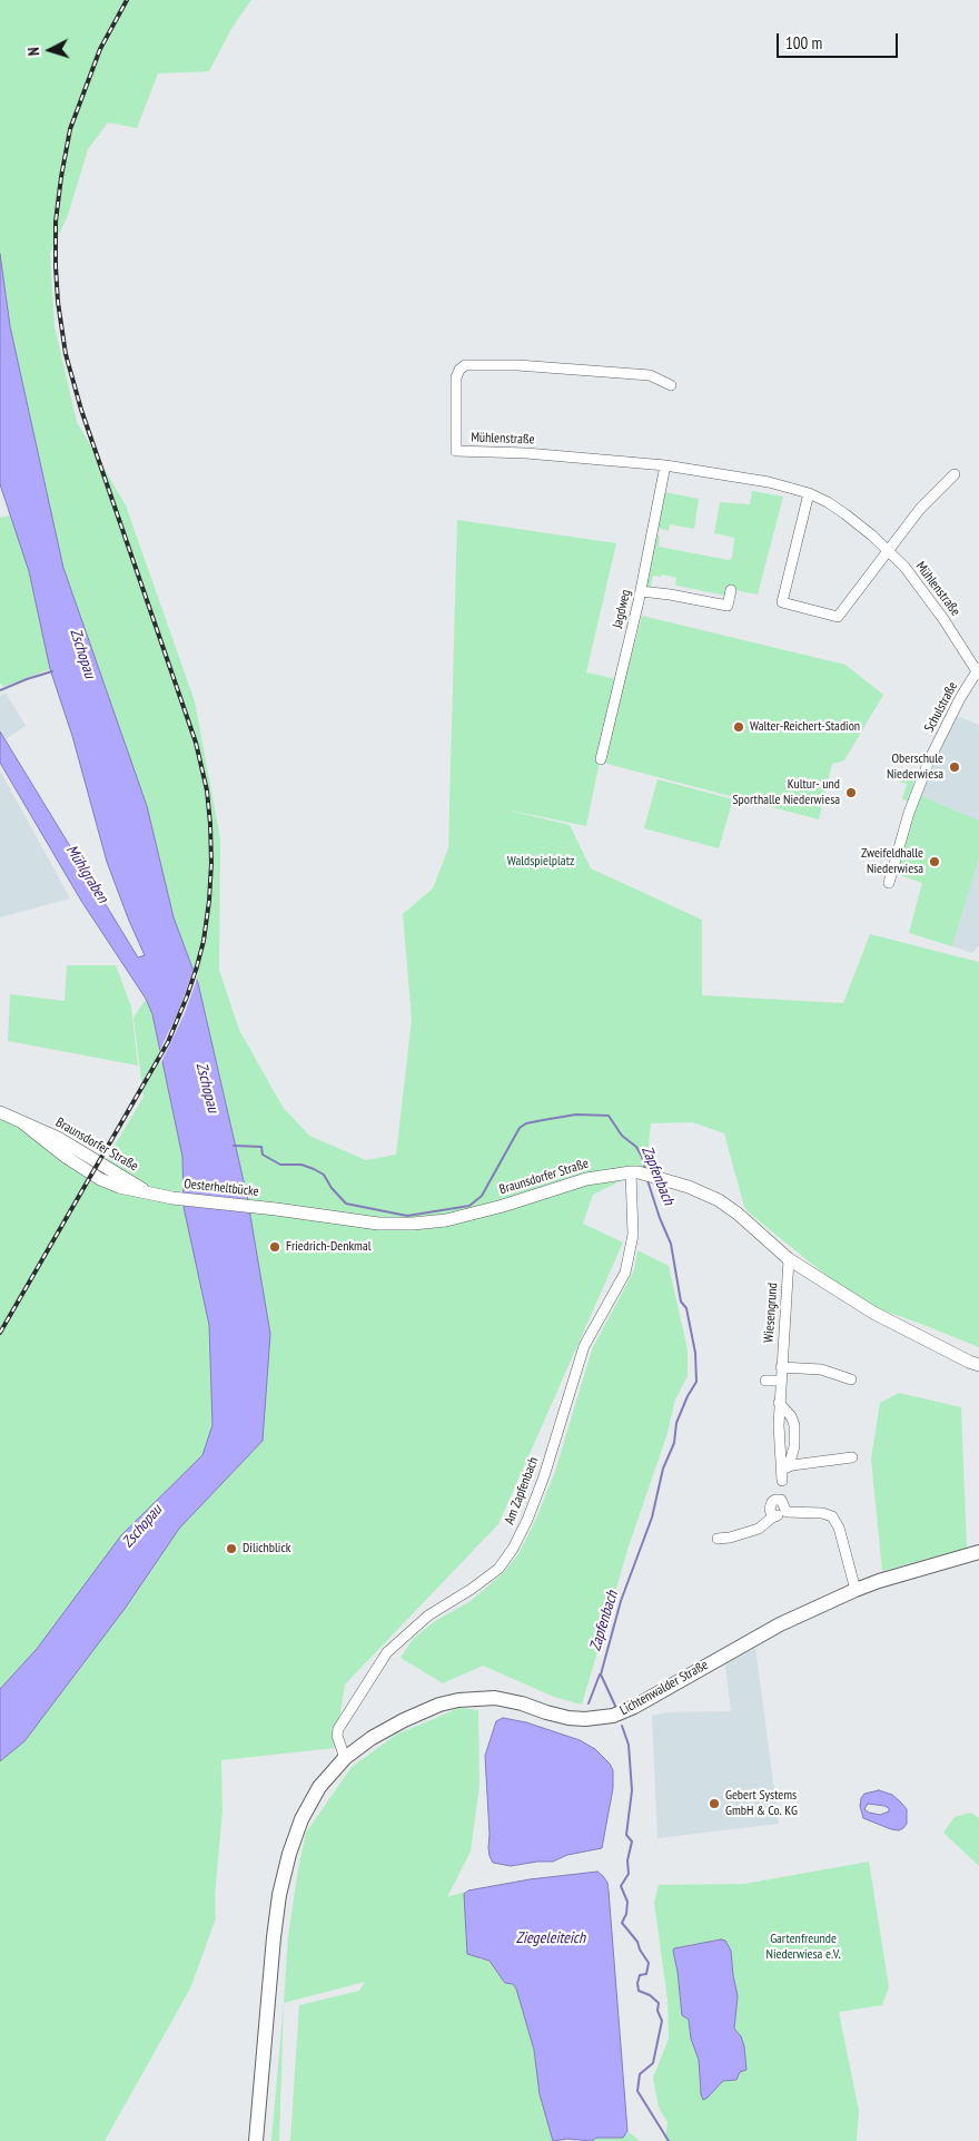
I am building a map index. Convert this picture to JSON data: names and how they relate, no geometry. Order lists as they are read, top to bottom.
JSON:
{
  "streets": {
    "main road": ["Lichtenwalder Straße"],
    "street": [
      "Mühlenstraße",
      "Jagdweg",
      "Schulstraße",
      "Braunsdorfer Straße",
      "Oesterheltbücke",
      "Wiesengrund",
      "Am Zapfenbach"
    ]
  },
  "crossings": [
    ["Mühlenstraße", "Jagdweg"],
    ["Mühlenstraße", "Schulstraße"],
    ["Braunsdorfer Straße", "Oesterheltbücke"],
    ["Braunsdorfer Straße", "Wiesengrund"],
    ["Braunsdorfer Straße", "Am Zapfenbach"],
    ["Am Zapfenbach", "Lichtenwalder Straße"]
  ],
  "water": [
    "Zschopau",
    "Mühlgraben",
    "Zapfenbach",
    "Ziegeleiteich"
  ],
  "parks": ["Waldspielplatz", "Gartenfreunde Niederwiesa e.V."],
  "places": [
    "Walter-Reichert-Stadion",
    "Oberschule Niederwiesa",
    "Kultur- und Sporthalle Niederwiesa",
    "Zweifeldhalle Niederwiesa",
    "Friedrich-Denkmal",
    "Dilichblick",
    "Gebert Systems GmbH & Co. KG"
  ],
  "scale_bar": "100 m",
  "north": "left"
}
